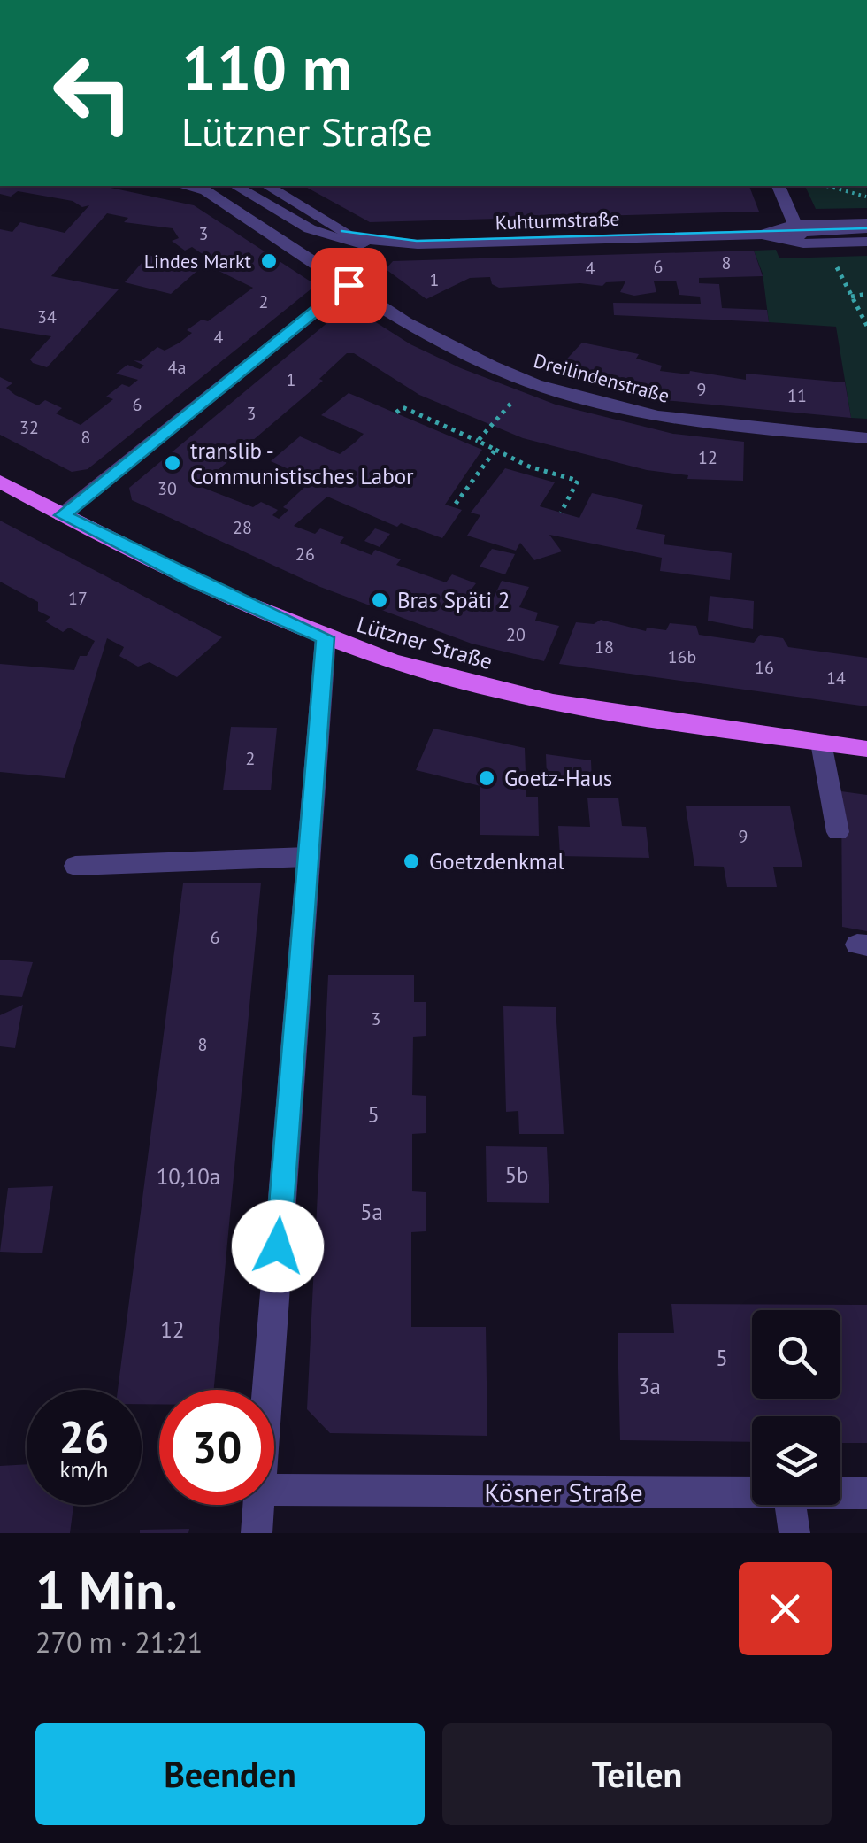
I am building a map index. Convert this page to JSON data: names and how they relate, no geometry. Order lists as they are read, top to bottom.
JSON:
{
  "streets": {
    "main road": ["Lützner Straße"],
    "street": ["Kuhturmstraße", "Dreilindenstraße", "Kösner Straße"]
  },
  "places": [
    "Lindes Markt",
    "translib - Communistisches Labor",
    "Bras Späti 2",
    "Goetz-Haus",
    "Goetzdenkmal"
  ],
  "house_numbers": [
    "3",
    "8",
    "6",
    "4",
    "1",
    "2",
    "34",
    "4",
    "4a",
    "1",
    "9",
    "11",
    "6",
    "3",
    "32",
    "8",
    "12",
    "30",
    "28",
    "26",
    "17",
    "20",
    "18",
    "16b",
    "16",
    "14",
    "2",
    "9",
    "6",
    "3",
    "8",
    "5",
    "5b",
    "10,10a",
    "5a",
    "12",
    "5",
    "3a"
  ],
  "page": {
    "turn": ["110 m", "Lützner Straße"],
    "speed": "26 km/h",
    "limit": "30",
    "heading": ["1 Min.", "270 m · 21:21"],
    "buttons": ["Beenden", "Teilen"]
  }
}
